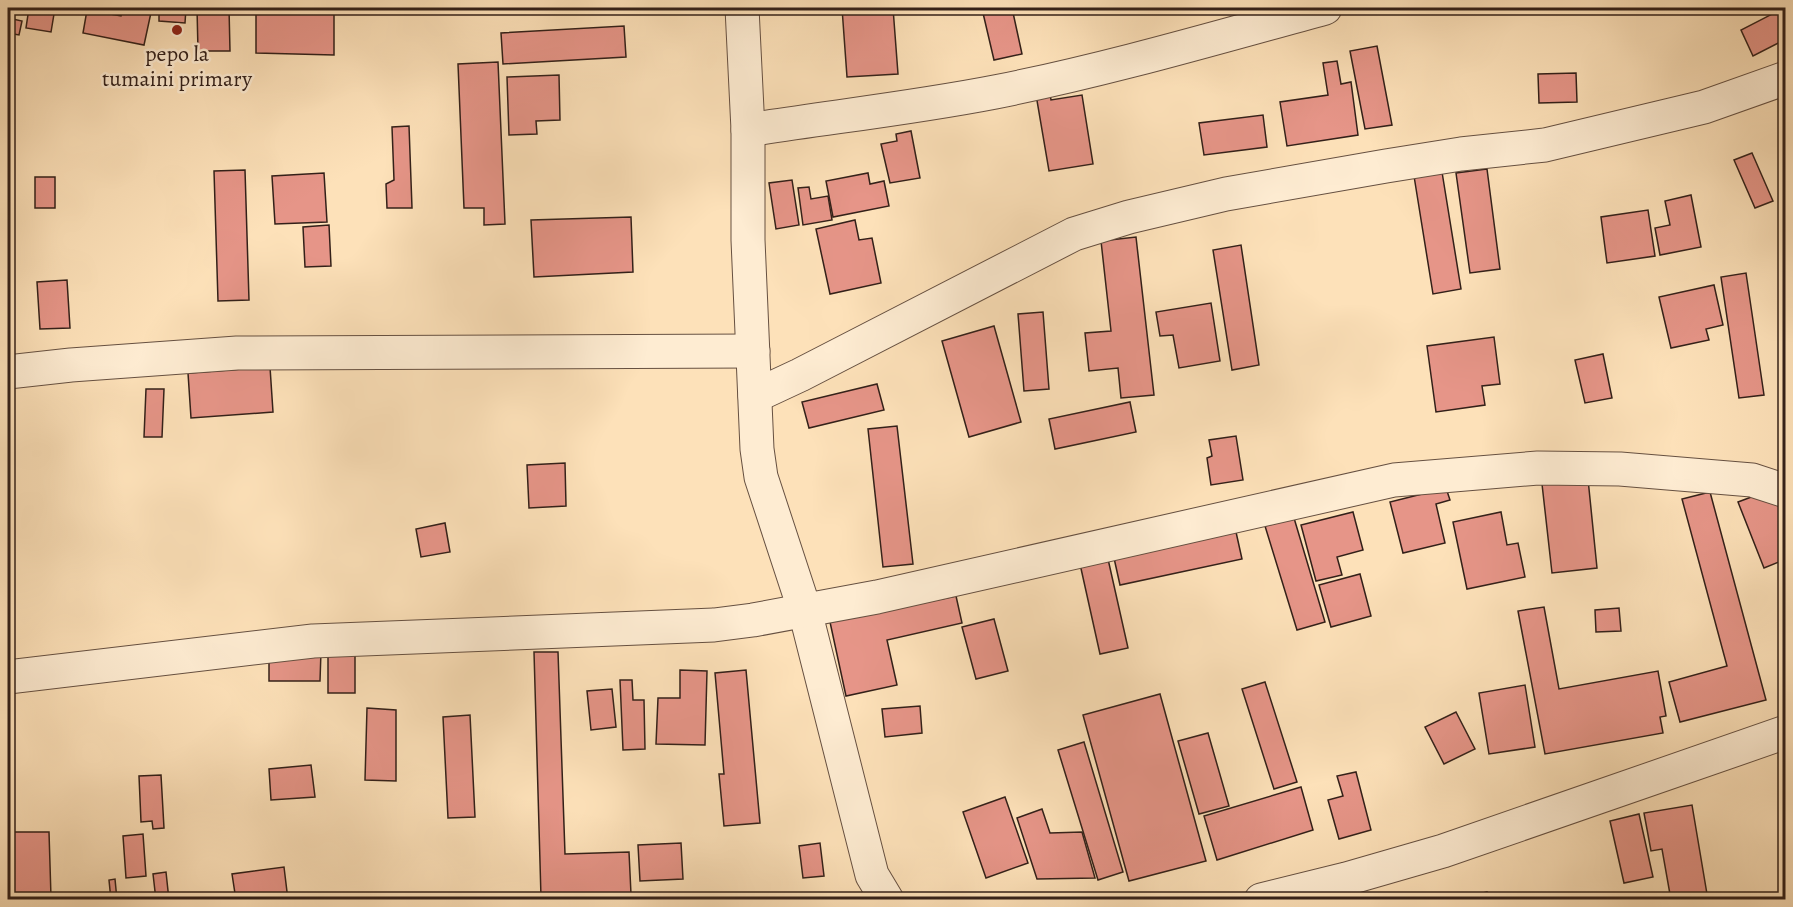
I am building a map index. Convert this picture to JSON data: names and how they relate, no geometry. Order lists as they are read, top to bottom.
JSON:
{
  "places": ["pepo la tumaini primary"]
}
